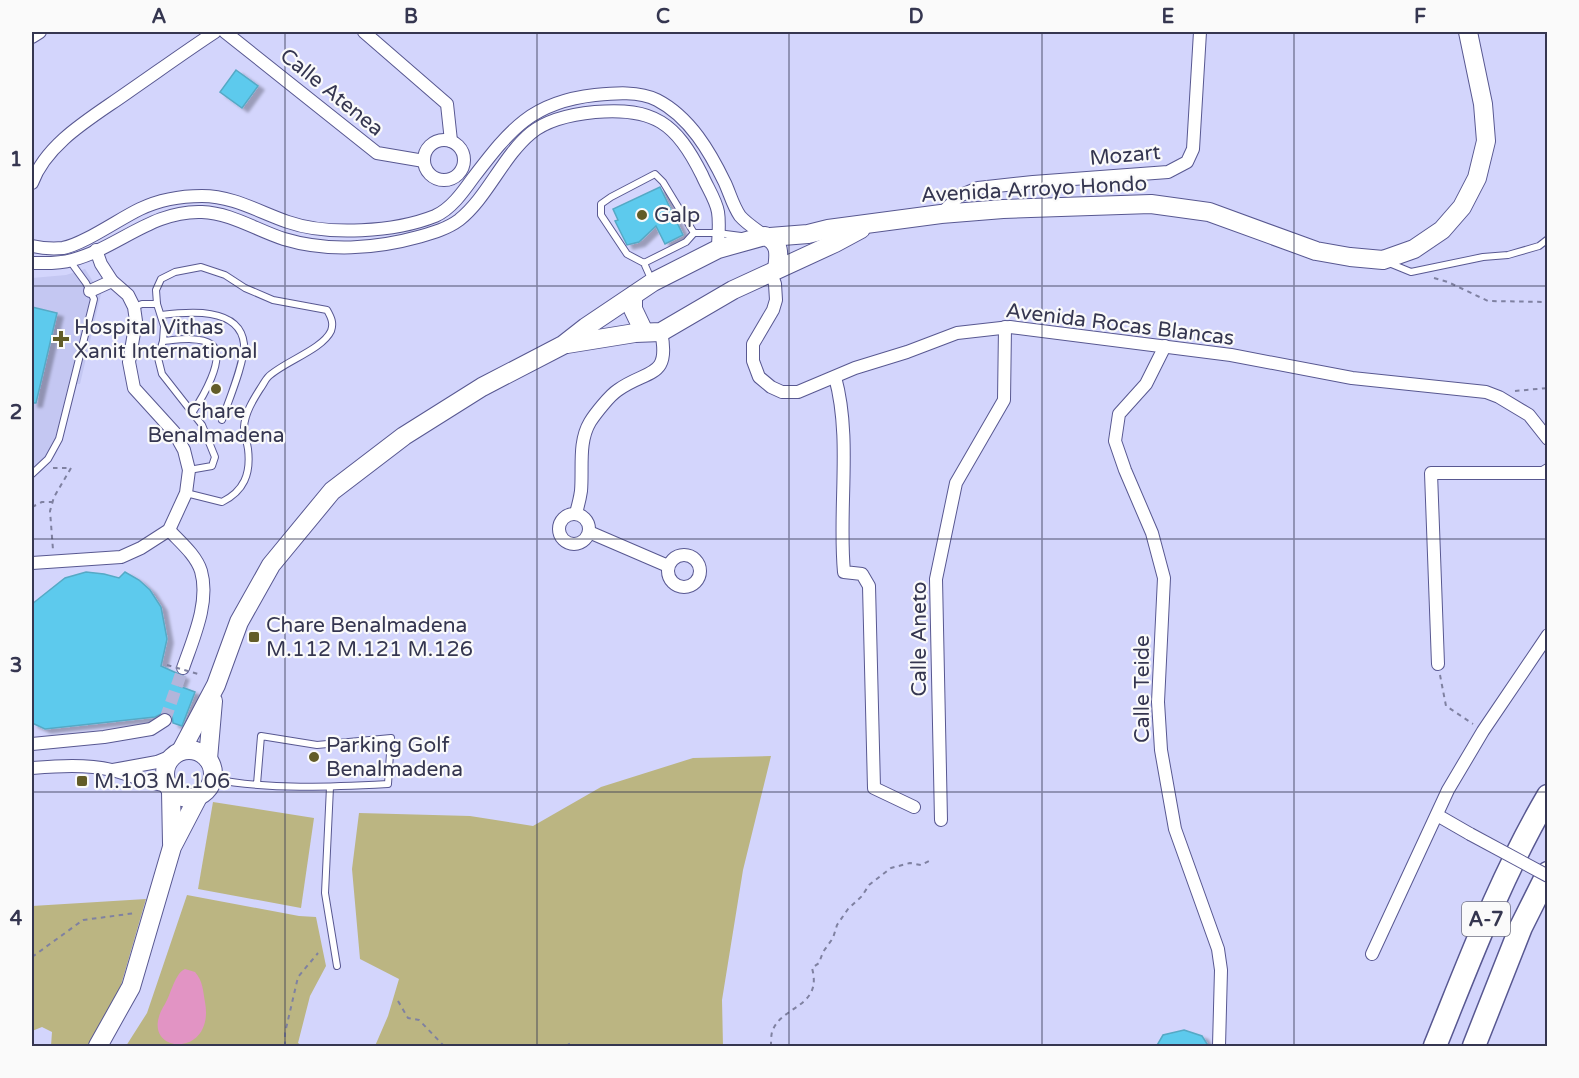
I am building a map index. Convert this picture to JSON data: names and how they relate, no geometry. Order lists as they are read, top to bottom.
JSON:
{
  "streets": {
    "highway": ["A-7"],
    "main road": ["Avenida Arroyo Hondo"],
    "street": [
      "Calle Atenea",
      "Mozart",
      "Avenida Rocas Blancas",
      "Calle Aneto",
      "Calle Teide"
    ]
  },
  "crossings": [
    ["Mozart", "Avenida Arroyo Hondo"],
    ["Avenida Arroyo Hondo", "Avenida Rocas Blancas"],
    ["Avenida Rocas Blancas", "Calle Aneto"],
    ["Avenida Rocas Blancas", "Calle Teide"]
  ],
  "places": {
    "other": ["Galp", "Chare Benalmadena", "Parking Golf Benalmadena"],
    "health": ["Hospital Vithas Xanit International"],
    "transit": ["Chare Benalmadena M.112 M.121 M.126", "M.103 M.106"]
  },
  "grid": {
    "columns": [
      "A",
      "B",
      "C",
      "D",
      "E",
      "F"
    ],
    "rows": [
      "1",
      "2",
      "3",
      "4"
    ]
  }
}
